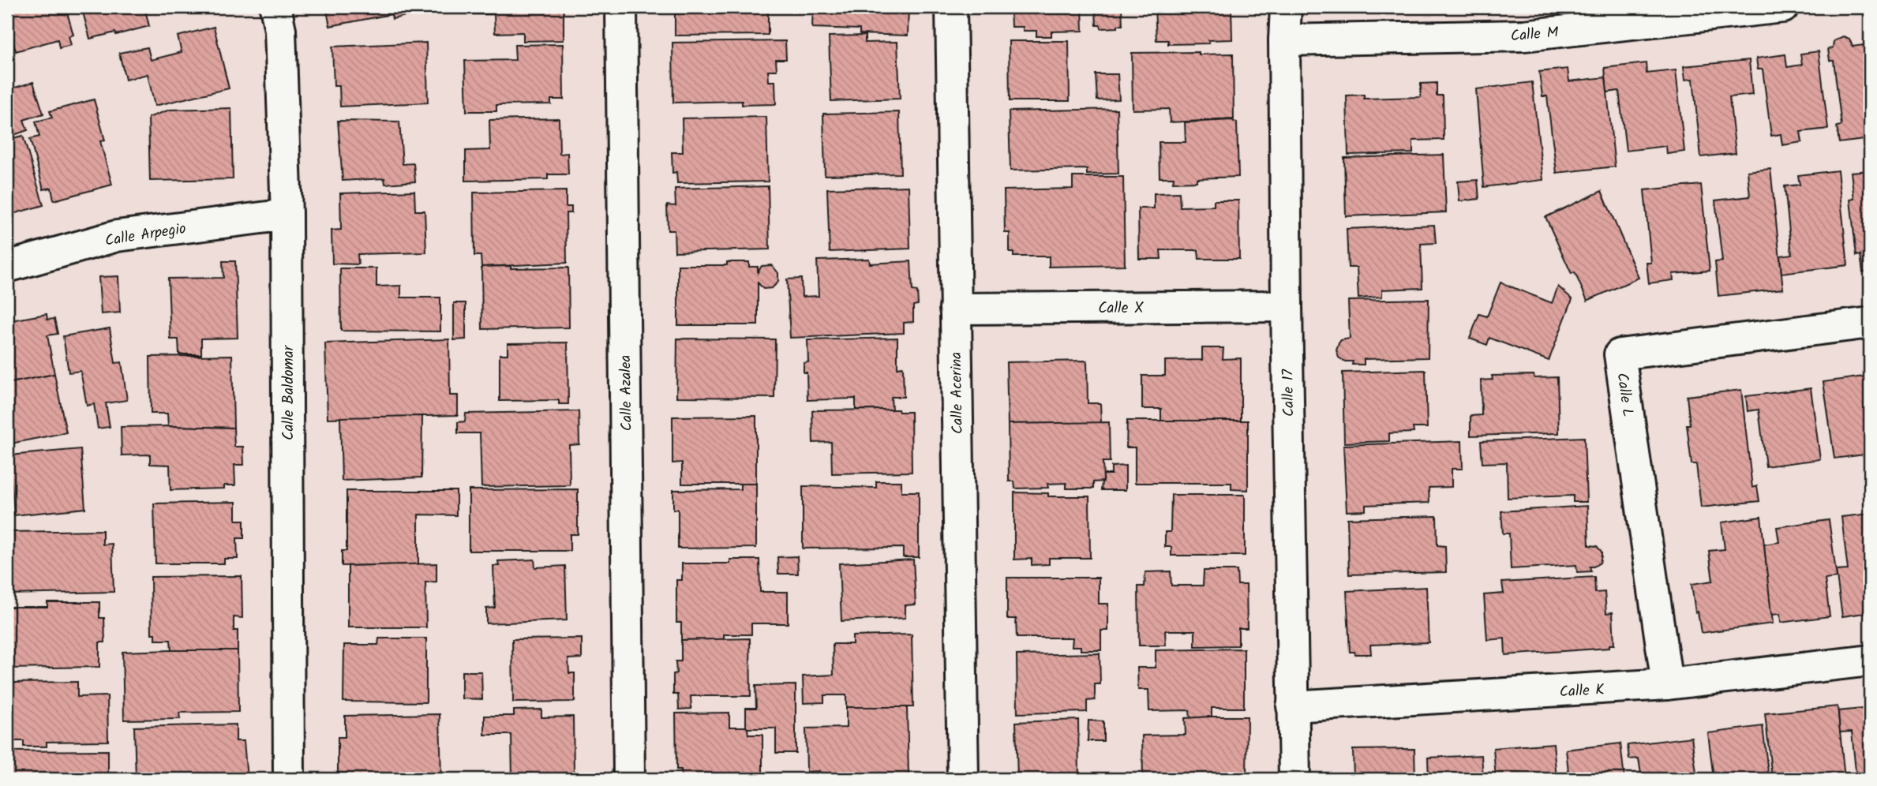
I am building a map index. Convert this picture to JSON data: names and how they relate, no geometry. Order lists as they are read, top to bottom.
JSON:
{
  "streets": {
    "street": [
      "Calle M",
      "Calle Arpegio",
      "Calle X",
      "Calle Baldomar",
      "Calle Azalea",
      "Calle Acerina",
      "Calle 17",
      "Calle L",
      "Calle K"
    ]
  },
  "crossings": [
    ["Calle M", "Calle 17"],
    ["Calle Arpegio", "Calle Baldomar"],
    ["Calle X", "Calle Acerina"],
    ["Calle X", "Calle 17"],
    ["Calle 17", "Calle K"],
    ["Calle L", "Calle K"]
  ]
}
